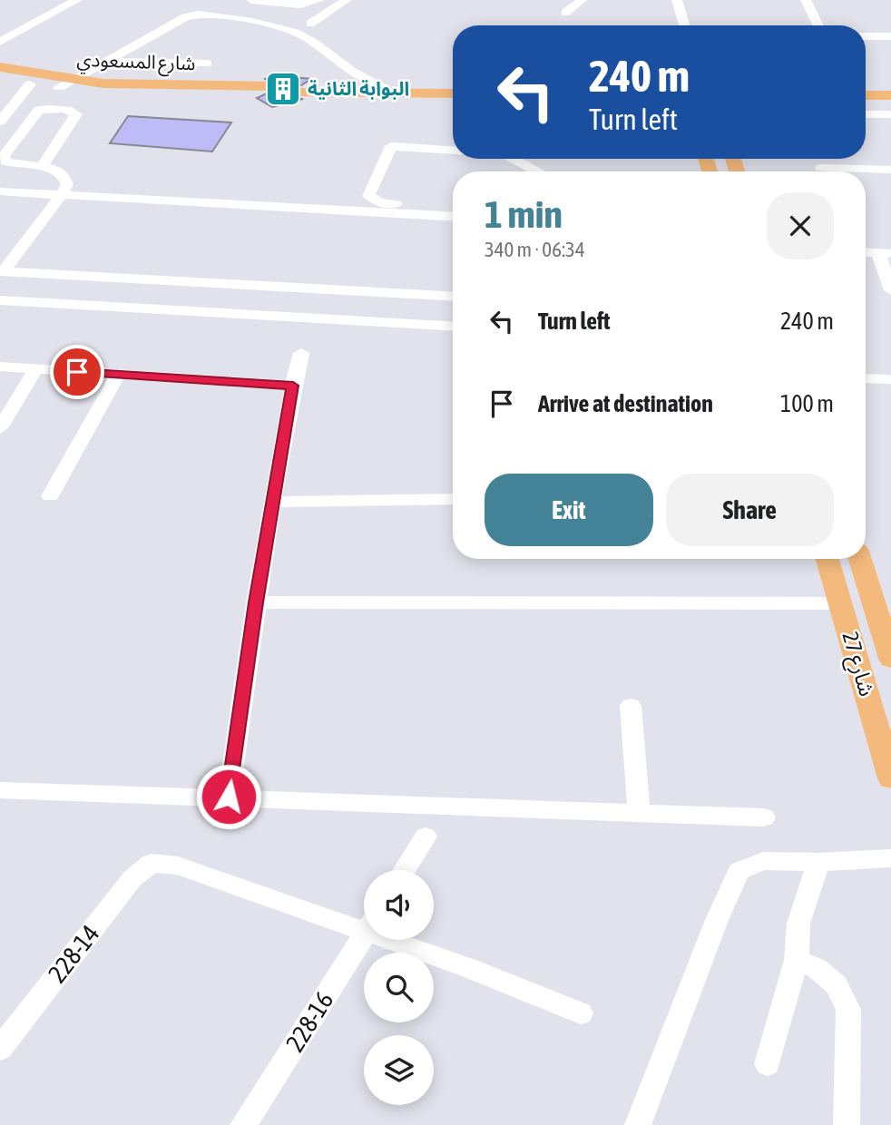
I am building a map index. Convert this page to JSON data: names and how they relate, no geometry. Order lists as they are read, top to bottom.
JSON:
{
  "streets": {
    "main road": ["شارع المسعودي", "شارع 27"],
    "street": ["228-14", "228-16"]
  },
  "places": {
    "building": ["البوابة الثانية"]
  },
  "page": {
    "turn": ["240 m", "Turn left"],
    "heading": ["1 min", "340 m · 06:34"],
    "list": [
      {
        "name": "Turn left",
        "value": "240 m"
      },
      {
        "name": "Arrive at destination",
        "value": "100 m"
      }
    ],
    "buttons": ["Exit", "Share"]
  }
}
